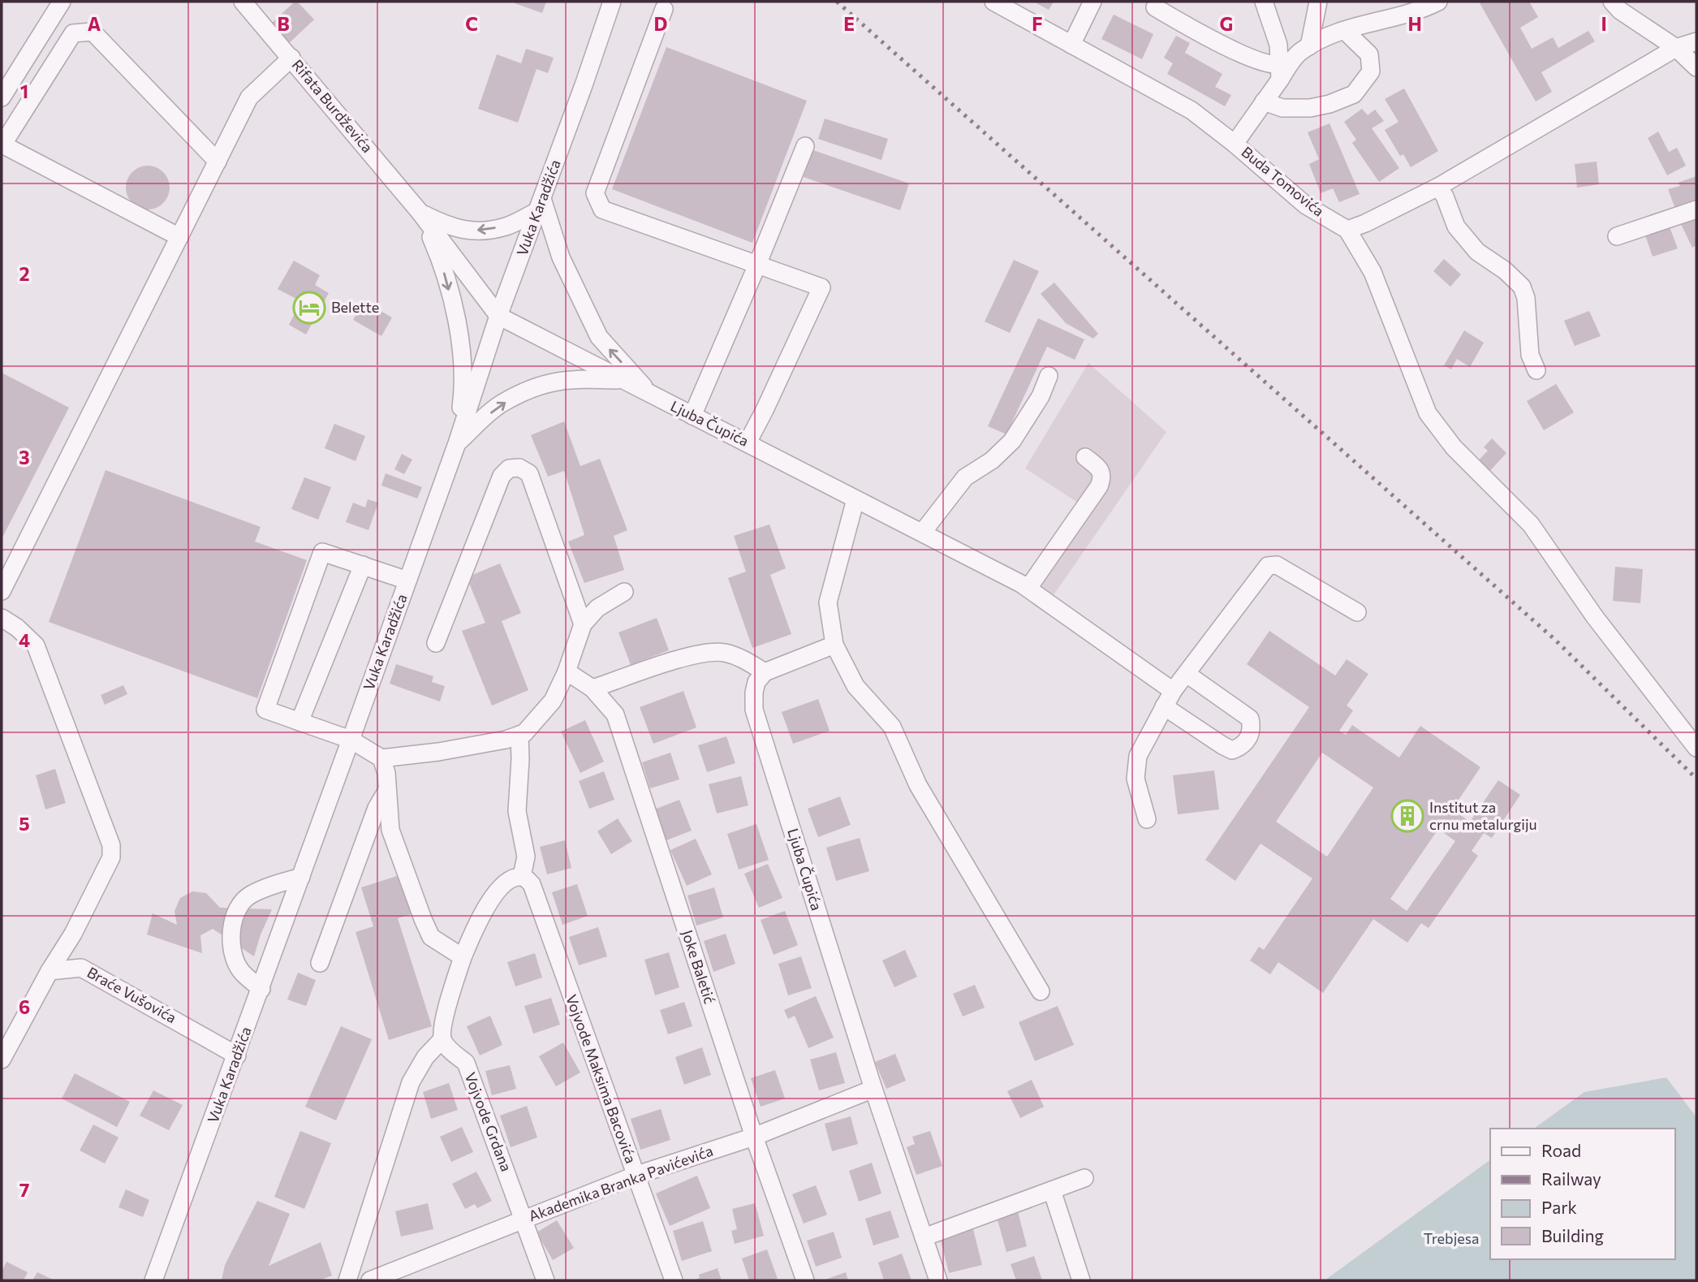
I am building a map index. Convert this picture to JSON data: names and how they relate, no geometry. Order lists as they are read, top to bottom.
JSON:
{
  "streets": {
    "street": [
      "Rifata Burdževića",
      "Buda Tomovića",
      "Vuka Karadžića",
      "Ljuba Čupića",
      "Joke Baletić",
      "Braće Vušovića",
      "Vojvode Maksima Bacovića",
      "Vojvode Grdana",
      "Akademika Branka Pavićevića"
    ]
  },
  "crossings": [
    ["Vuka Karadžića", "Ljuba Čupića"],
    ["Vuka Karadžića", "Braće Vušovića"],
    ["Ljuba Čupića", "Akademika Branka Pavićevića"],
    ["Joke Baletić", "Akademika Branka Pavićevića"],
    ["Vojvode Maksima Bacovića", "Akademika Branka Pavićevića"],
    ["Vojvode Grdana", "Akademika Branka Pavićevića"]
  ],
  "parks": ["Trebjesa"],
  "places": {
    "hotel": ["Belette"],
    "building": ["Institut za crnu metalurgiju"]
  },
  "legend": [
    "Road",
    "Railway",
    "Park",
    "Building"
  ],
  "grid": {
    "columns": [
      "A",
      "B",
      "C",
      "D",
      "E",
      "F",
      "G",
      "H",
      "I"
    ],
    "rows": [
      "1",
      "2",
      "3",
      "4",
      "5",
      "6",
      "7"
    ]
  }
}
